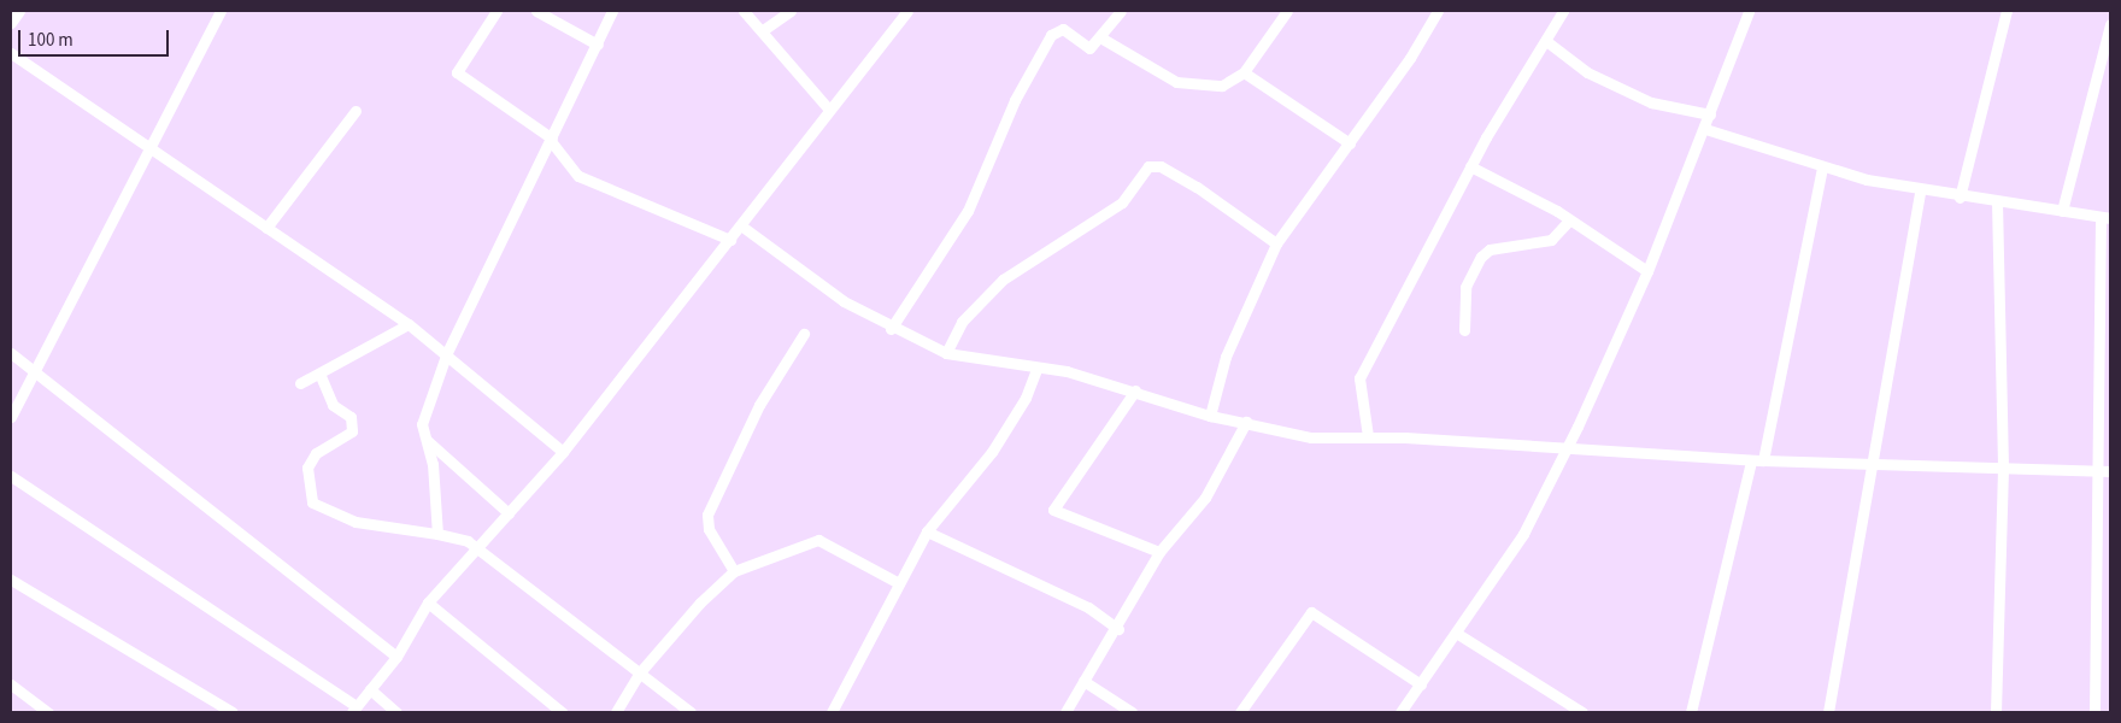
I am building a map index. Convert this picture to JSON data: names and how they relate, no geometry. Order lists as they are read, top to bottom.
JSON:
{
  "scale_bar": "100 m"
}
